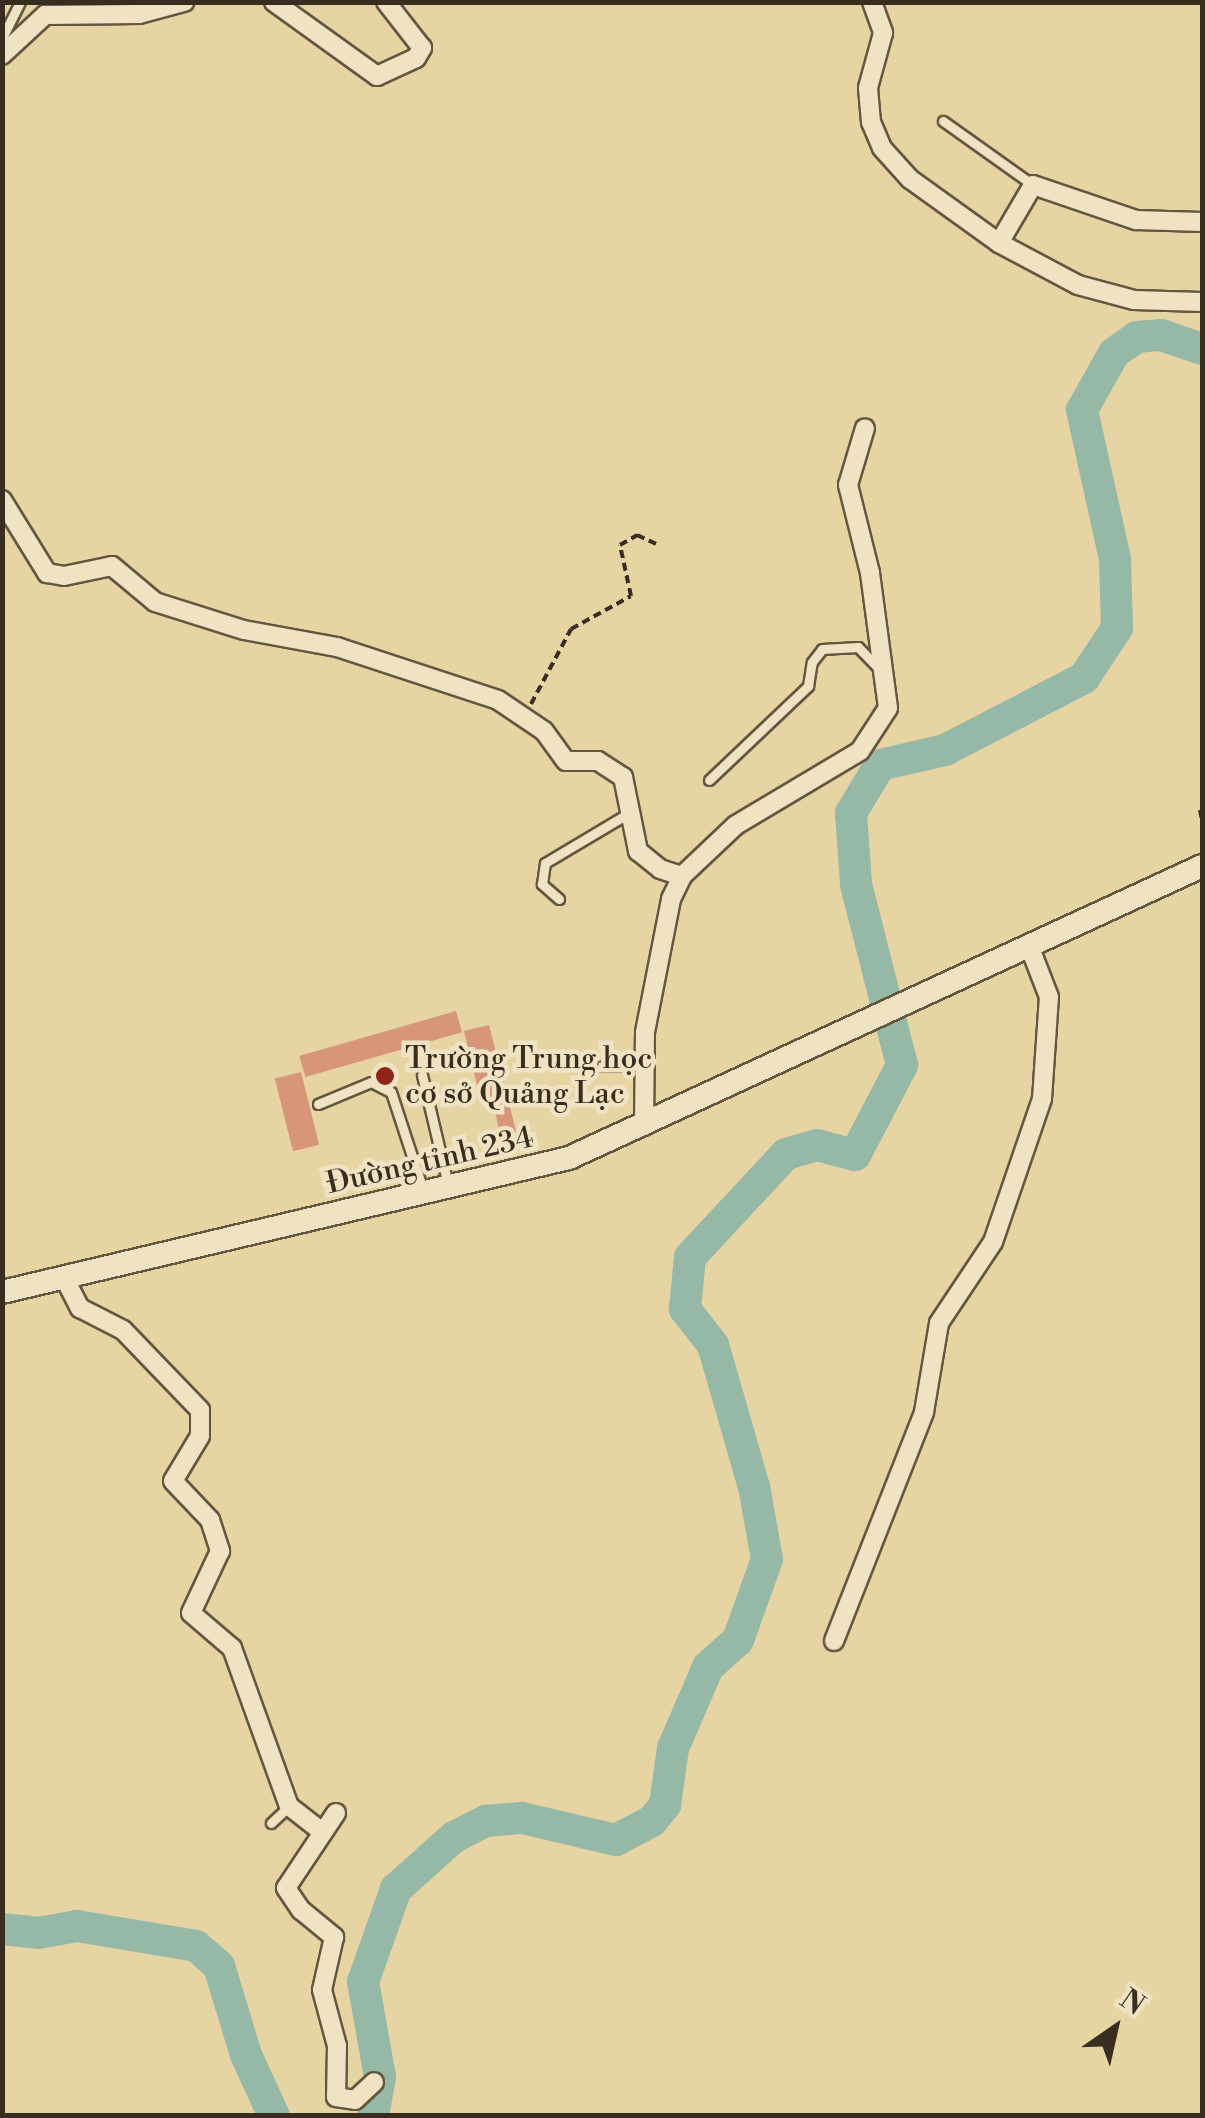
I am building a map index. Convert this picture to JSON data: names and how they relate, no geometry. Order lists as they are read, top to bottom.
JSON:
{
  "streets": {
    "main road": ["Đường tỉnh 234"]
  },
  "places": ["Trường Trung học cơ sở Quảng Lạc"],
  "north": "top right"
}
